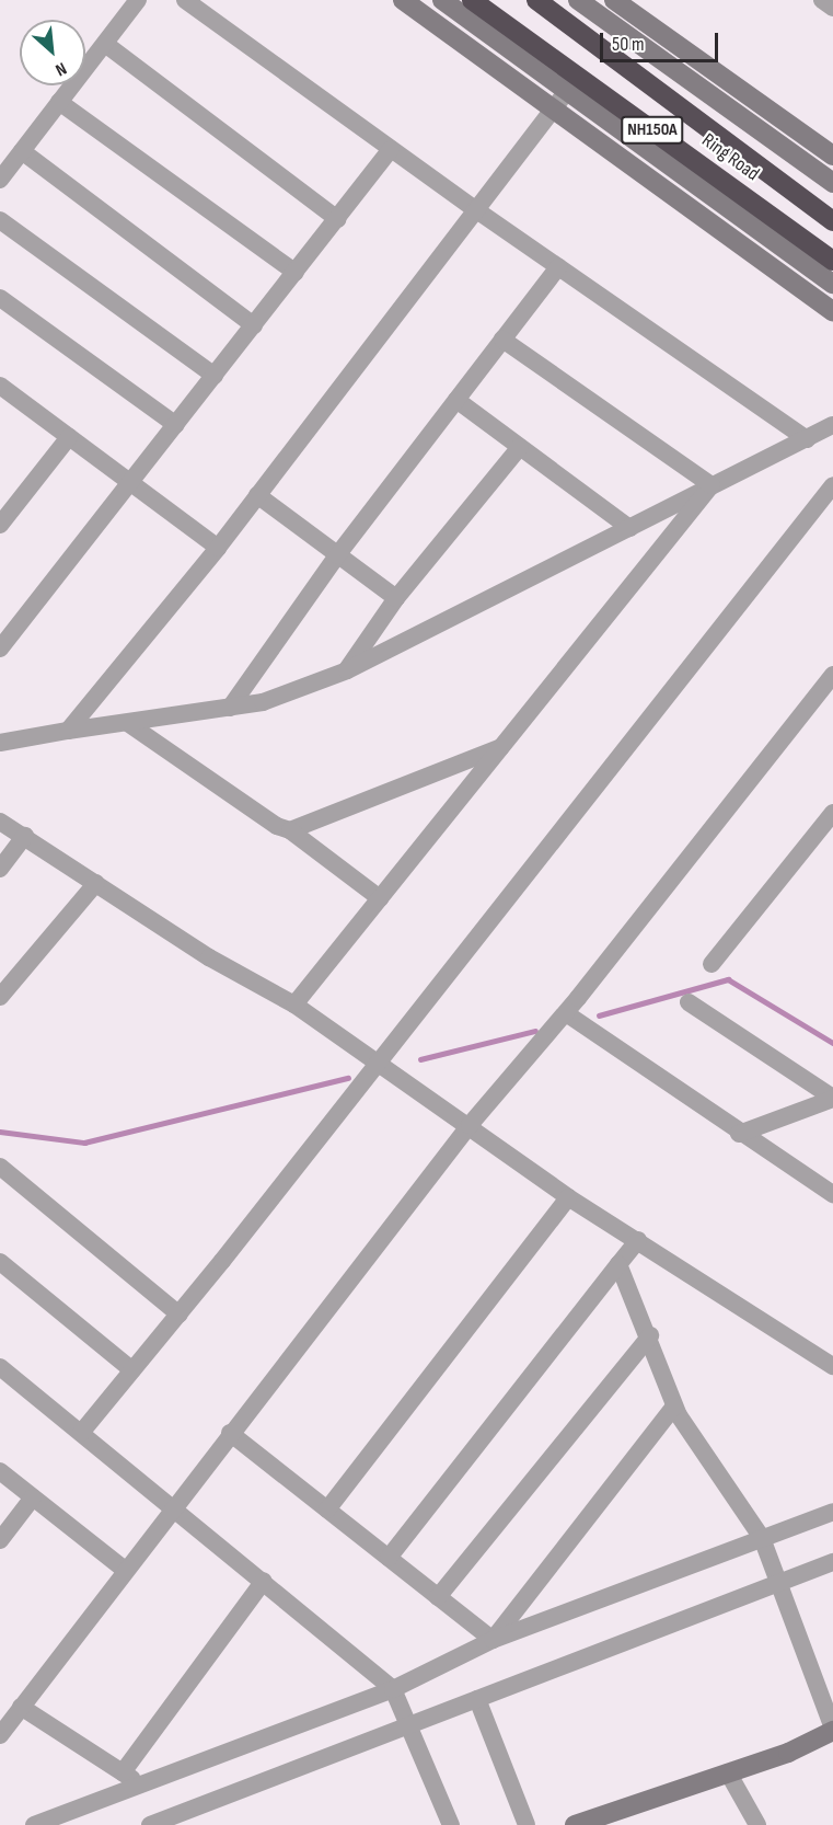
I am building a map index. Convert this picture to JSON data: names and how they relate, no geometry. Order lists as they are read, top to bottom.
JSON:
{
  "streets": {
    "highway": ["NH150A", "Ring Road"]
  },
  "scale_bar": "50 m",
  "north": "bottom right"
}
